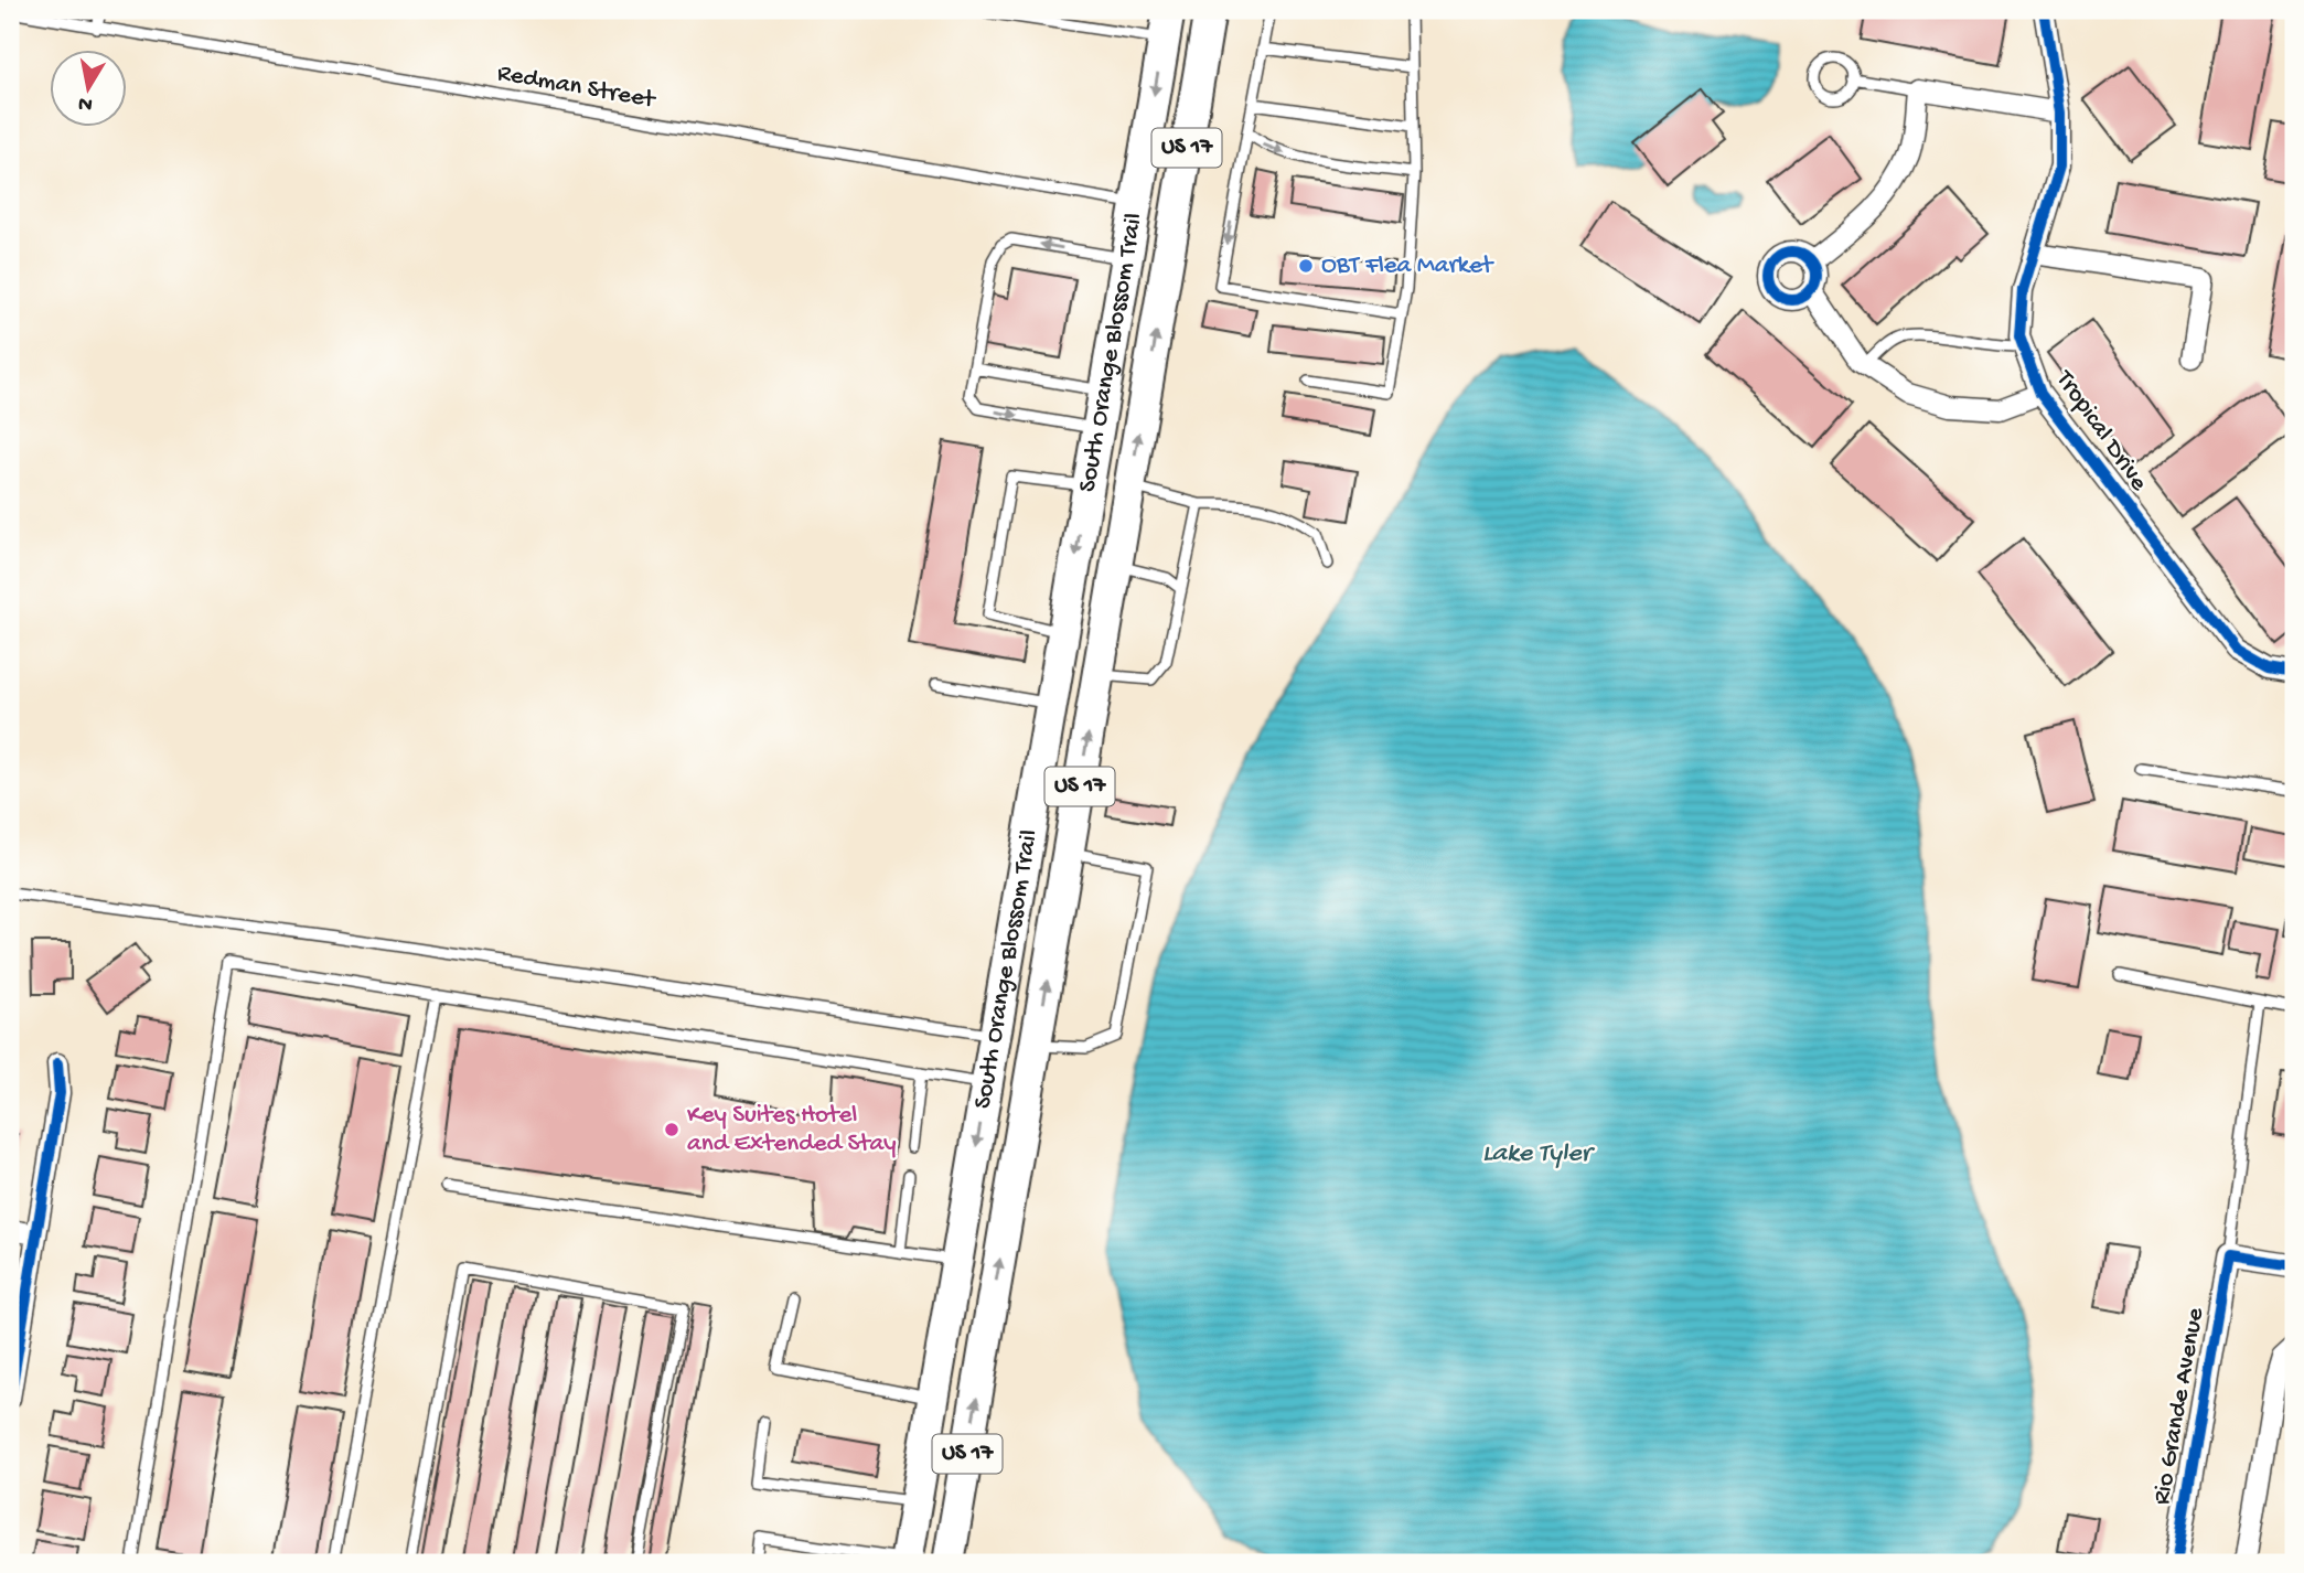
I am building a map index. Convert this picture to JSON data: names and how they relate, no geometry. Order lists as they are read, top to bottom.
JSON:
{
  "streets": {
    "main road": ["US 17", "South Orange Blossom Trail"],
    "street": ["Tropical Drive", "Rio Grande Avenue"],
    "lane": ["Redman Street"]
  },
  "crossings": [
    ["Redman Street", "South Orange Blossom Trail"]
  ],
  "water": ["Lake Tyler"],
  "places": ["OBT Flea Market", "Key Suites Hotel and Extended Stay"],
  "north": "bottom"
}
